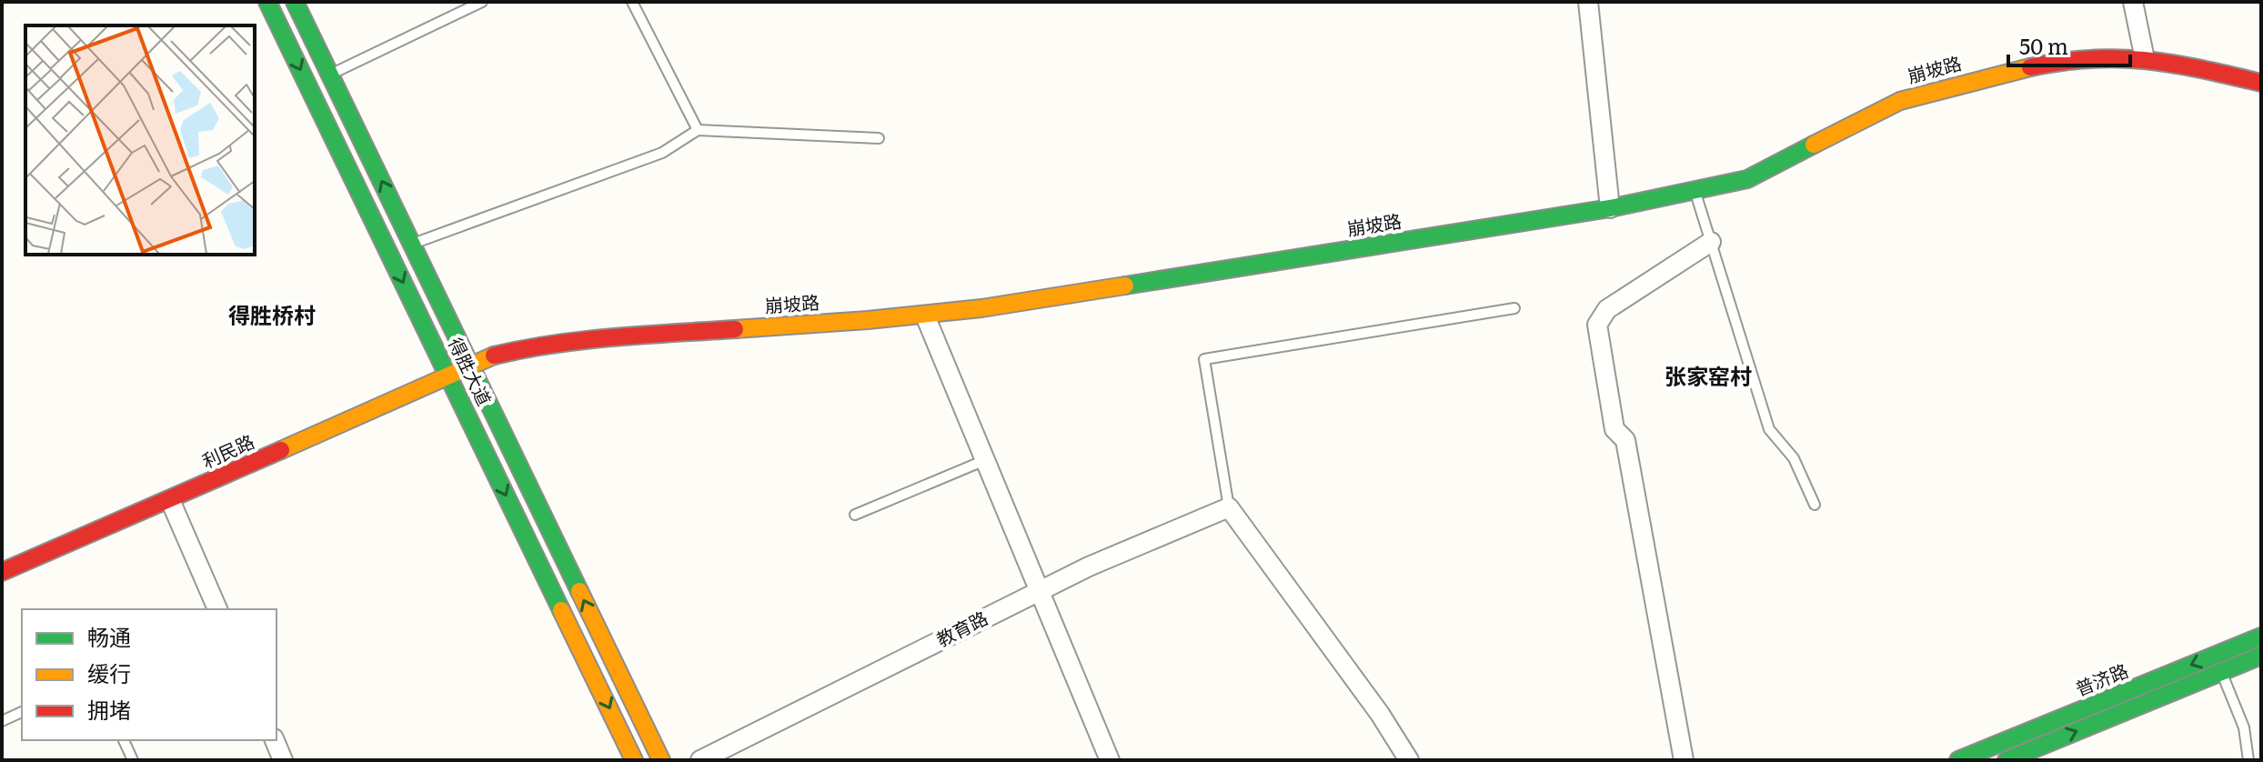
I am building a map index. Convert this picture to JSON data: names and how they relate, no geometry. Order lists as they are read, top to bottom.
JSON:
{
  "streets": {
    "street": [
      "崩坡路",
      "得胜大道",
      "利民路",
      "教育路",
      "普济路"
    ]
  },
  "crossings": [
    ["崩坡路", "得胜大道"],
    ["崩坡路", "利民路"],
    ["得胜大道", "利民路"]
  ],
  "districts": ["得胜桥村", "张家窑村"],
  "legend": ["畅通", "缓行", "拥堵"],
  "scale_bar": "50 m"
}
